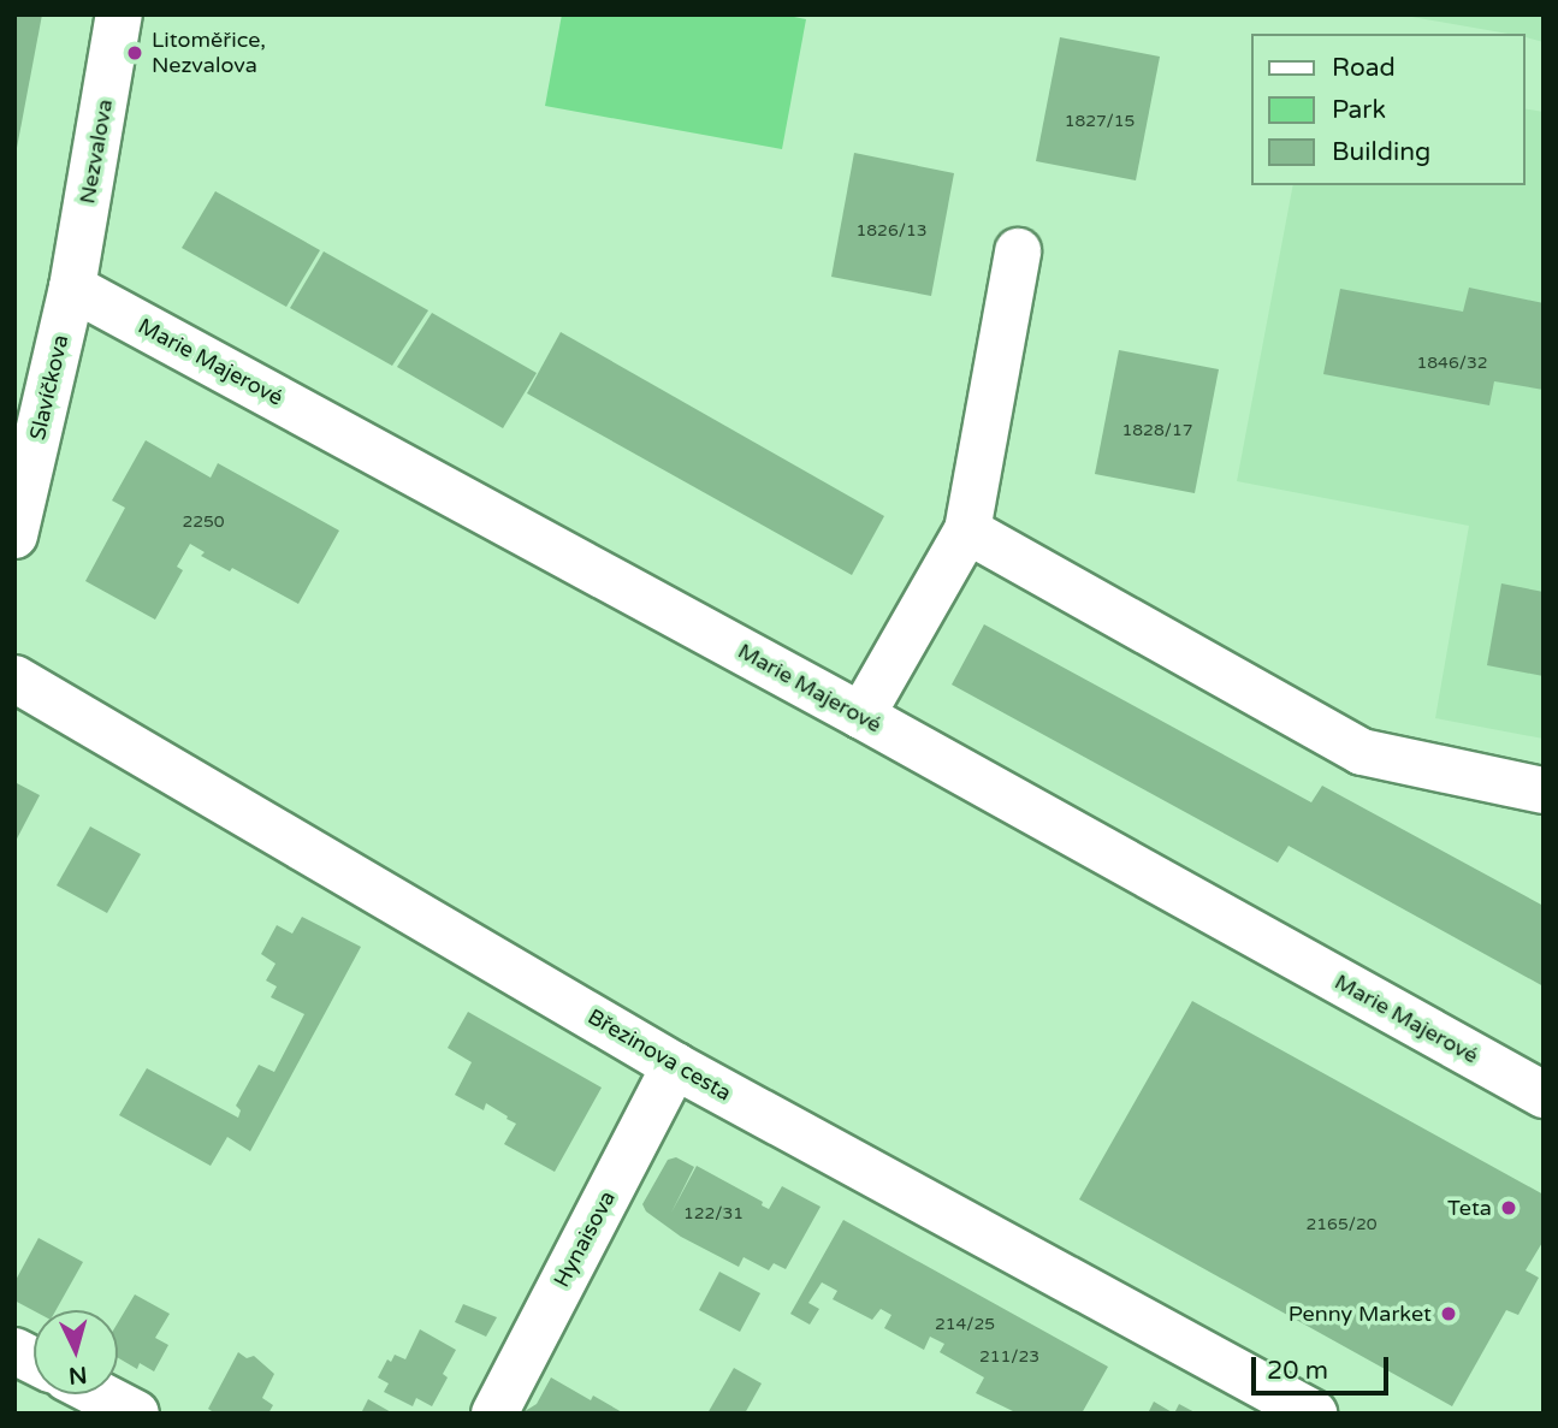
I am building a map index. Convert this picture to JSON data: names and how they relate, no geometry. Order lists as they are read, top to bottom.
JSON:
{
  "streets": {
    "street": [
      "Nezvalova",
      "Marie Majerové",
      "Slavíčkova",
      "Březinova cesta",
      "Hynaisova"
    ]
  },
  "crossings": [
    ["Nezvalova", "Marie Majerové"],
    ["Nezvalova", "Slavíčkova"],
    ["Marie Majerové", "Slavíčkova"],
    ["Březinova cesta", "Hynaisova"]
  ],
  "places": ["Litoměřice, Nezvalova", "Teta", "Penny Market"],
  "house_numbers": [
    "1827/15",
    "1826/13",
    "1846/32",
    "1828/17",
    "2250",
    "122/31",
    "2165/20",
    "214/25",
    "211/23"
  ],
  "legend": ["Road", "Park", "Building"],
  "scale_bar": "20 m",
  "north": "bottom"
}
